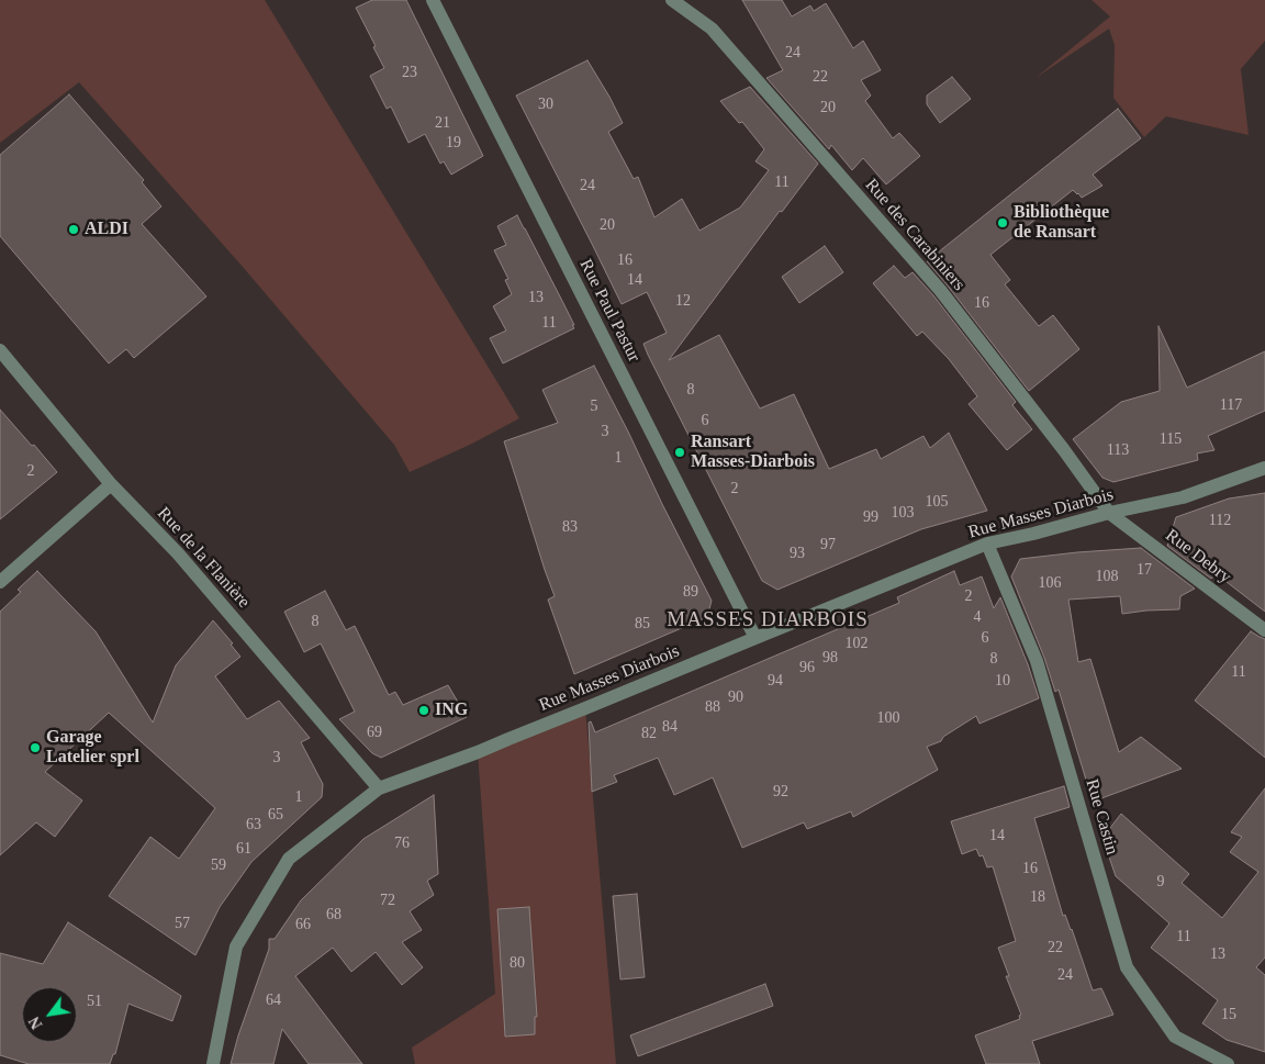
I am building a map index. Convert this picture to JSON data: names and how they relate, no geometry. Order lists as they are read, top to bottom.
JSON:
{
  "streets": {
    "street": [
      "Rue des Carabiniers",
      "Rue Paul Pastur",
      "Rue Masses Diarbois",
      "Rue Debry",
      "Rue de la Flanière",
      "Rue Castin"
    ]
  },
  "crossings": [
    ["Rue des Carabiniers", "Rue Masses Diarbois"],
    ["Rue des Carabiniers", "Rue Debry"],
    ["Rue Paul Pastur", "Rue Masses Diarbois"],
    ["Rue Masses Diarbois", "Rue Debry"],
    ["Rue Masses Diarbois", "Rue de la Flanière"],
    ["Rue Masses Diarbois", "Rue Castin"]
  ],
  "districts": ["MASSES DIARBOIS"],
  "places": [
    "Bibliothèque de Ransart",
    "ALDI",
    "Ransart Masses-Diarbois",
    "ING",
    "Garage Latelier sprl"
  ],
  "house_numbers": [
    "24",
    "23",
    "22",
    "30",
    "20",
    "21",
    "19",
    "11",
    "24",
    "20",
    "16",
    "14",
    "13",
    "12",
    "16",
    "11",
    "8",
    "117",
    "5",
    "6",
    "3",
    "115",
    "113",
    "1",
    "2",
    "2",
    "105",
    "103",
    "99",
    "112",
    "83",
    "97",
    "93",
    "17",
    "108",
    "106",
    "89",
    "2",
    "4",
    "8",
    "85",
    "6",
    "102",
    "98",
    "8",
    "96",
    "11",
    "94",
    "10",
    "90",
    "88",
    "100",
    "84",
    "69",
    "82",
    "3",
    "92",
    "1",
    "65",
    "63",
    "14",
    "76",
    "61",
    "59",
    "16",
    "9",
    "18",
    "72",
    "68",
    "57",
    "66",
    "11",
    "22",
    "13",
    "80",
    "24",
    "64",
    "51",
    "15"
  ],
  "north": "bottom left"
}
